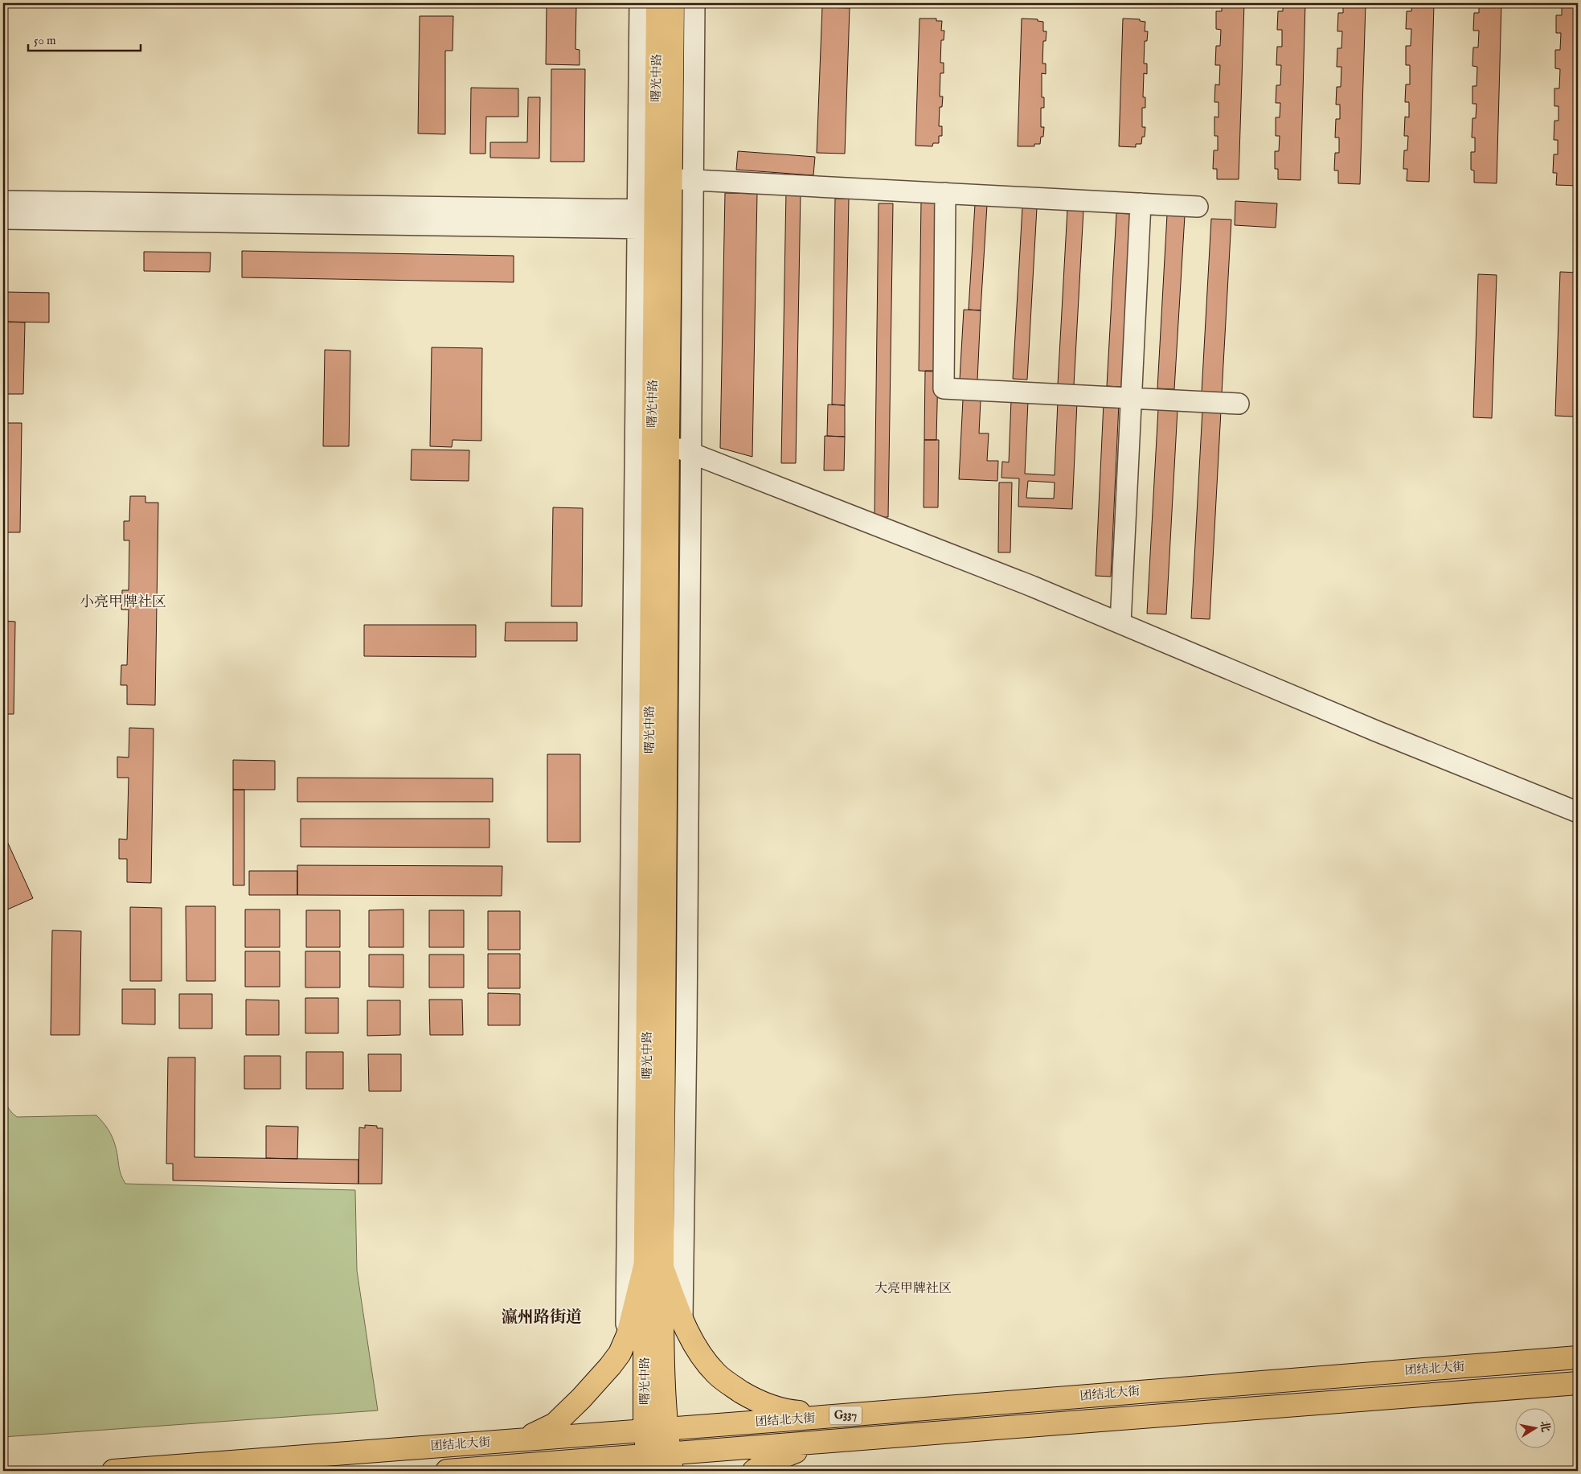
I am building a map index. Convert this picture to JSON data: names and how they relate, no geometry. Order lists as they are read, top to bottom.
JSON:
{
  "streets": {
    "main road": ["曙光中路", "团结北大街", "G337"]
  },
  "crossings": [
    ["曙光中路", "团结北大街"]
  ],
  "districts": ["小亮甲牌社区", "大亮甲牌社区", "瀛州路街道"],
  "scale_bar": "50 m",
  "north": "right"
}
